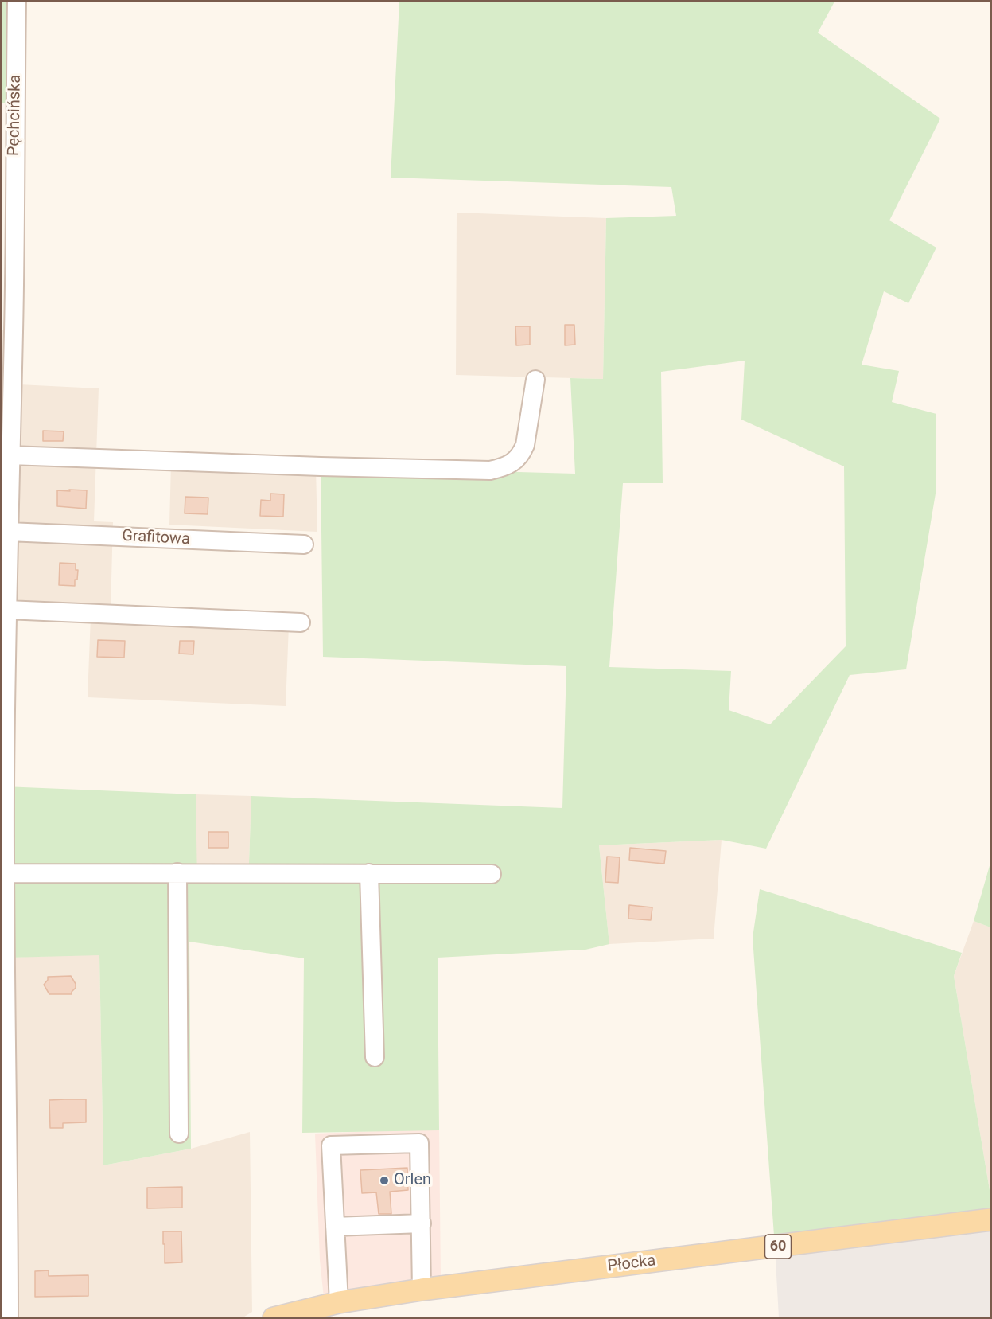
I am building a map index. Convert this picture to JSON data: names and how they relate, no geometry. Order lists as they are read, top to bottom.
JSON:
{
  "streets": {
    "main road": ["60", "Płocka"],
    "street": ["Pęchcińska", "Grafitowa"]
  },
  "crossings": [
    ["Pęchcińska", "Grafitowa"]
  ],
  "places": ["Orlen"]
}
